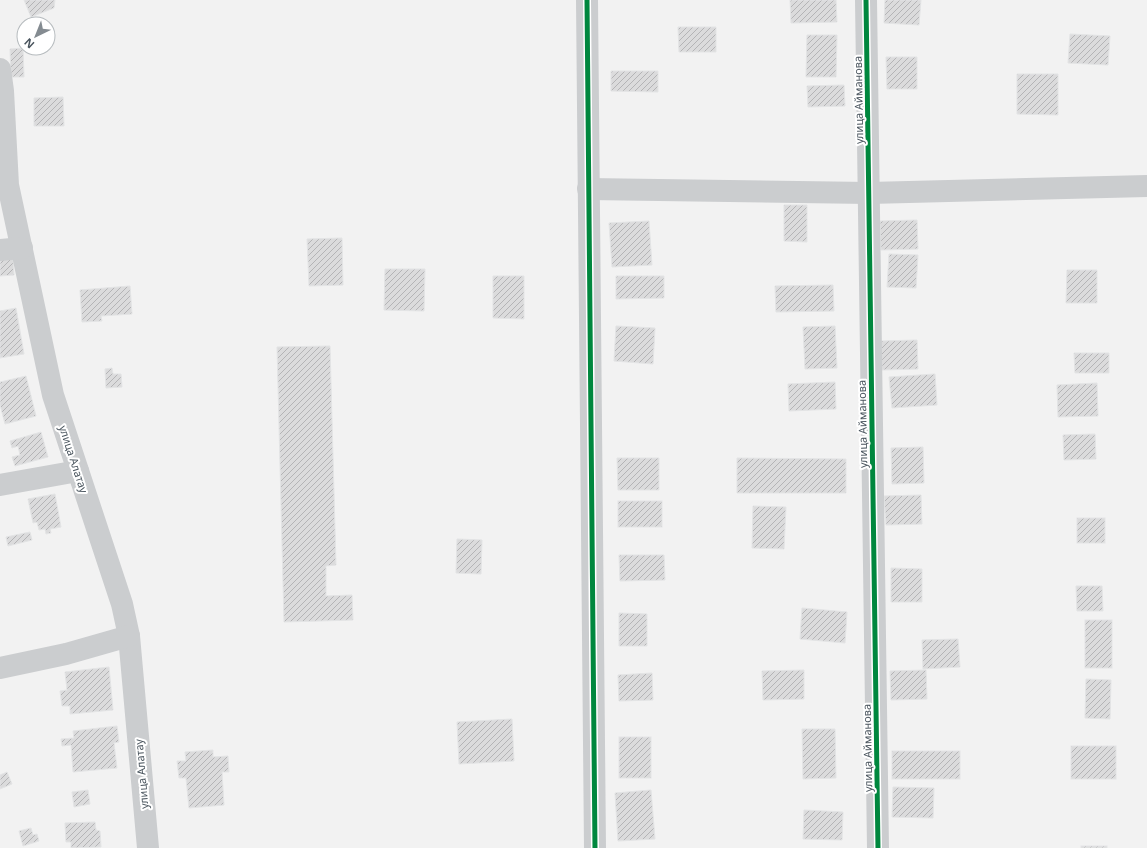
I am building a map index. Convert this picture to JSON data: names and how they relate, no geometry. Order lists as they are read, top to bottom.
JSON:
{
  "streets": {
    "street": ["улица Айманова", "улица Алатау"]
  },
  "north": "bottom left"
}
